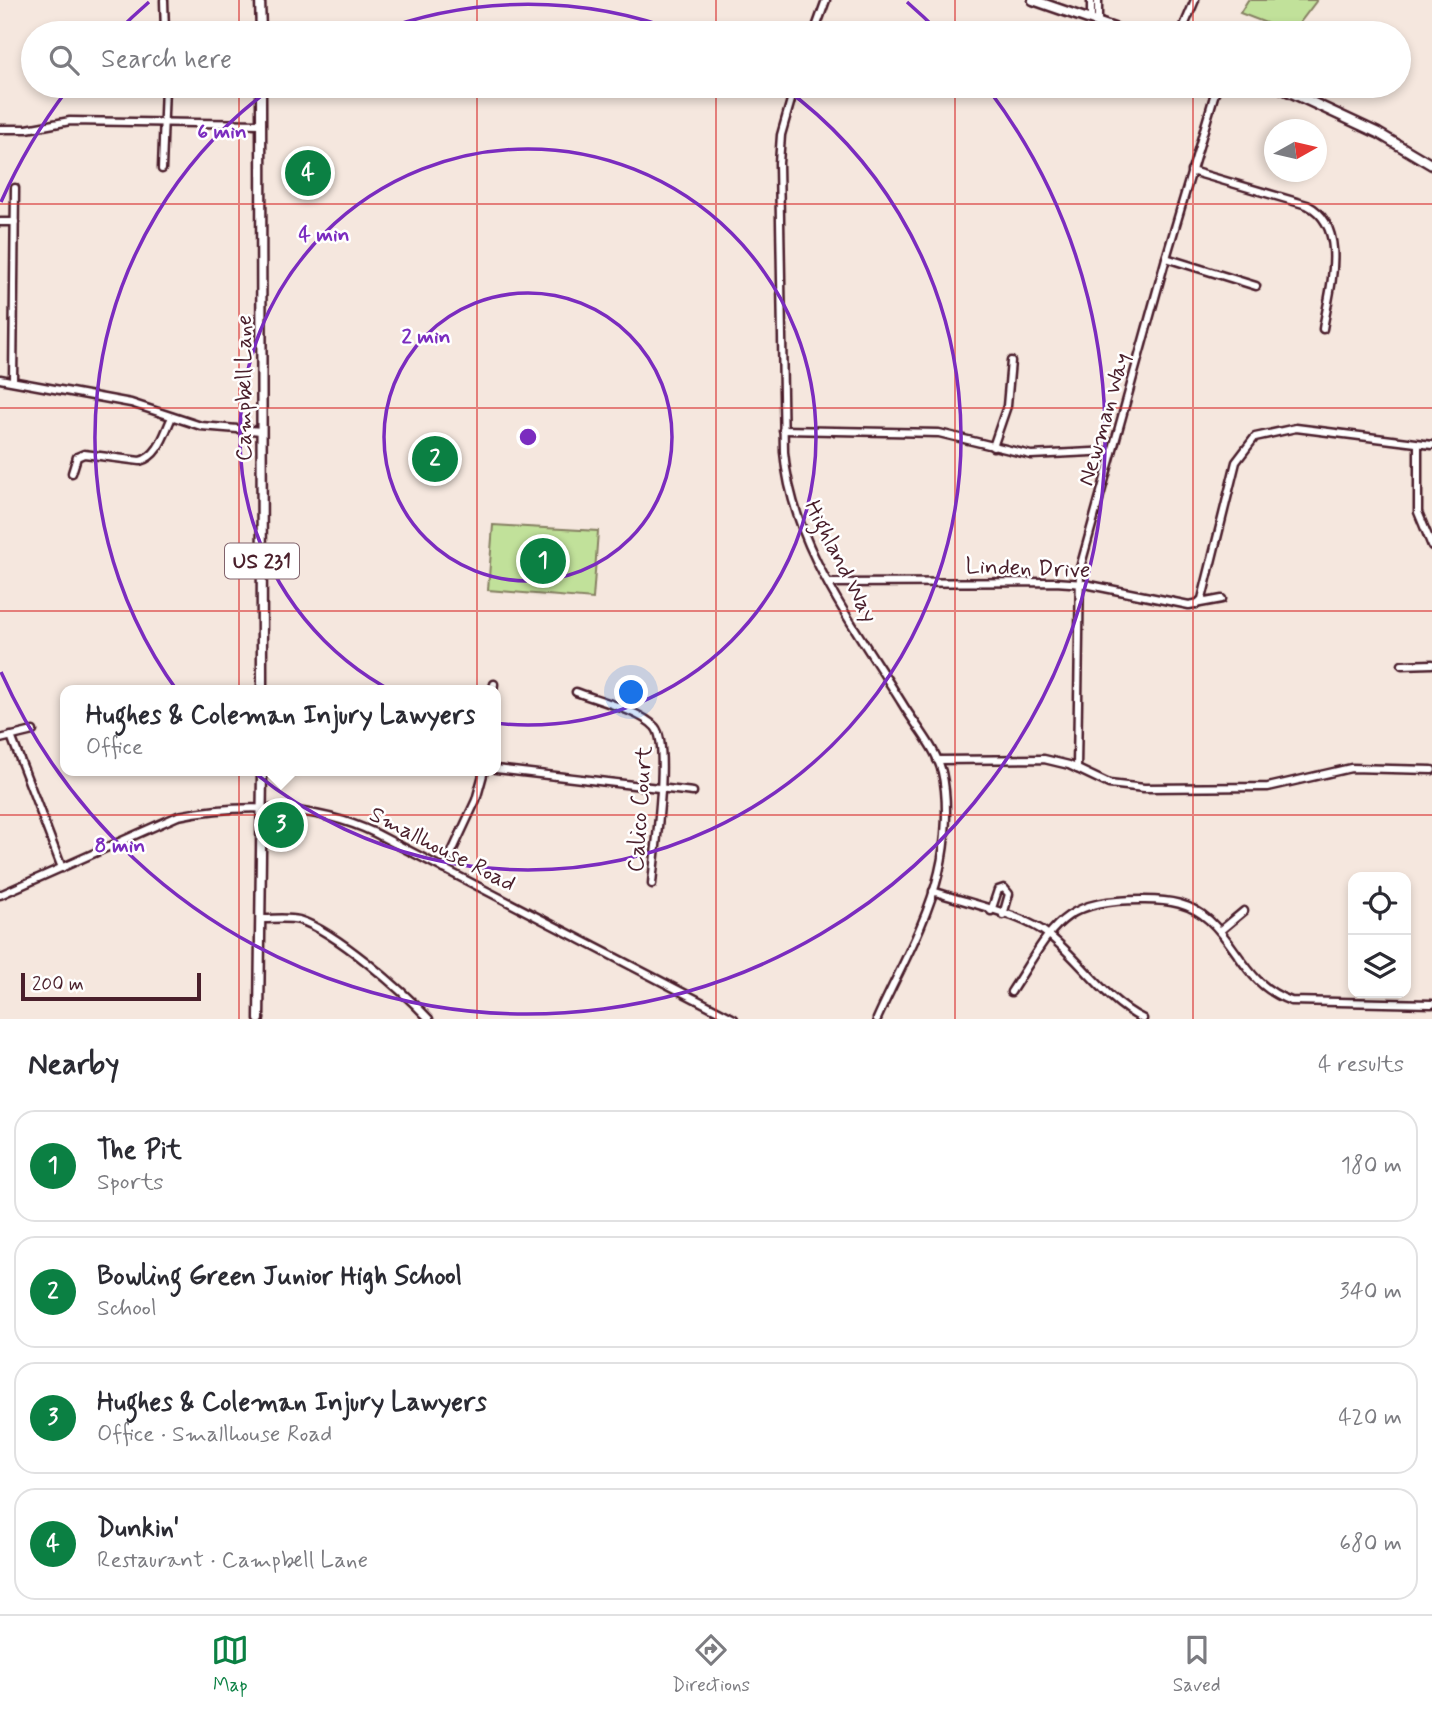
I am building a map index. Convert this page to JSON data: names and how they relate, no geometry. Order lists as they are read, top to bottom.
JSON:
{
  "streets": {
    "main road": ["Campbell Lane", "US 231"],
    "street": [
      "Newman Way",
      "Highland Way",
      "Linden Drive",
      "Calico Court",
      "Smallhouse Road"
    ]
  },
  "crossings": [
    ["Newman Way", "Linden Drive"],
    ["Highland Way", "Linden Drive"]
  ],
  "scale_bar": "200 m",
  "north": "right",
  "page": {
    "search": "Search here",
    "pins": [
      "4",
      "2",
      "1",
      "3"
    ],
    "popup": ["Hughes & Coleman Injury Lawyers", "Office"],
    "scale": "200 m",
    "heading": ["Nearby", "4 results"],
    "list": [
      {
        "mark": "1",
        "name": "The Pit",
        "note": "Sports",
        "value": "180 m"
      },
      {
        "mark": "2",
        "name": "Bowling Green Junior High School",
        "note": "School",
        "value": "340 m"
      },
      {
        "mark": "3",
        "name": "Hughes & Coleman Injury Lawyers",
        "note": "Office · Smallhouse Road",
        "value": "420 m"
      },
      {
        "mark": "4",
        "name": "Dunkin'",
        "note": "Restaurant · Campbell Lane",
        "value": "680 m"
      }
    ],
    "nav": ["Map", "Directions", "Saved"]
  },
  "rings": [
    "6 min",
    "4 min",
    "2 min",
    "8 min"
  ]
}
